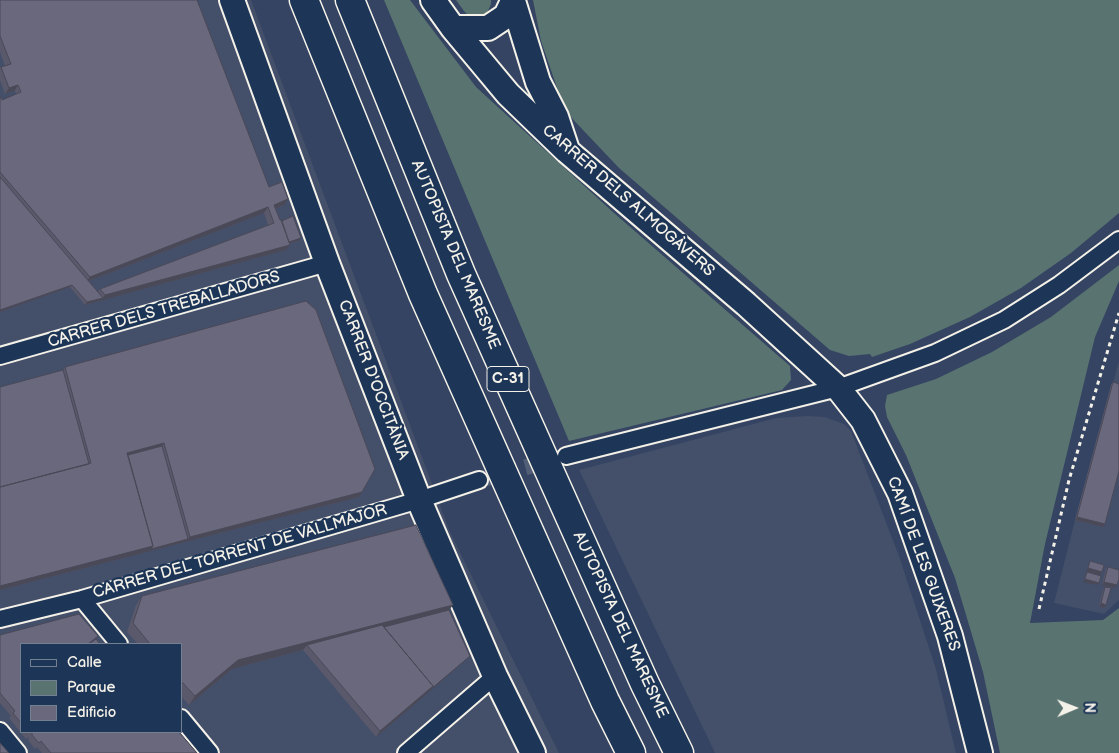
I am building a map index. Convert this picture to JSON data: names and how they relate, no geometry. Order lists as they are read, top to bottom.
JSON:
{
  "streets": {
    "highway": ["AUTOPISTA DEL MARESME", "C-31"],
    "street": [
      "CARRER DELS ALMOGÀVERS",
      "CARRER DELS TREBALLADORS",
      "CARRER D'OCCITÀNIA",
      "CARRER DEL TORRENT DE VALLMAJOR",
      "CAMÍ DE LES GUIXERES"
    ]
  },
  "crossings": [
    ["CARRER DELS ALMOGÀVERS", "CAMÍ DE LES GUIXERES"],
    ["CARRER DELS TREBALLADORS", "CARRER D'OCCITÀNIA"],
    ["CARRER D'OCCITÀNIA", "CARRER DEL TORRENT DE VALLMAJOR"]
  ],
  "legend": ["Calle", "Parque", "Edificio"],
  "north": "right"
}
